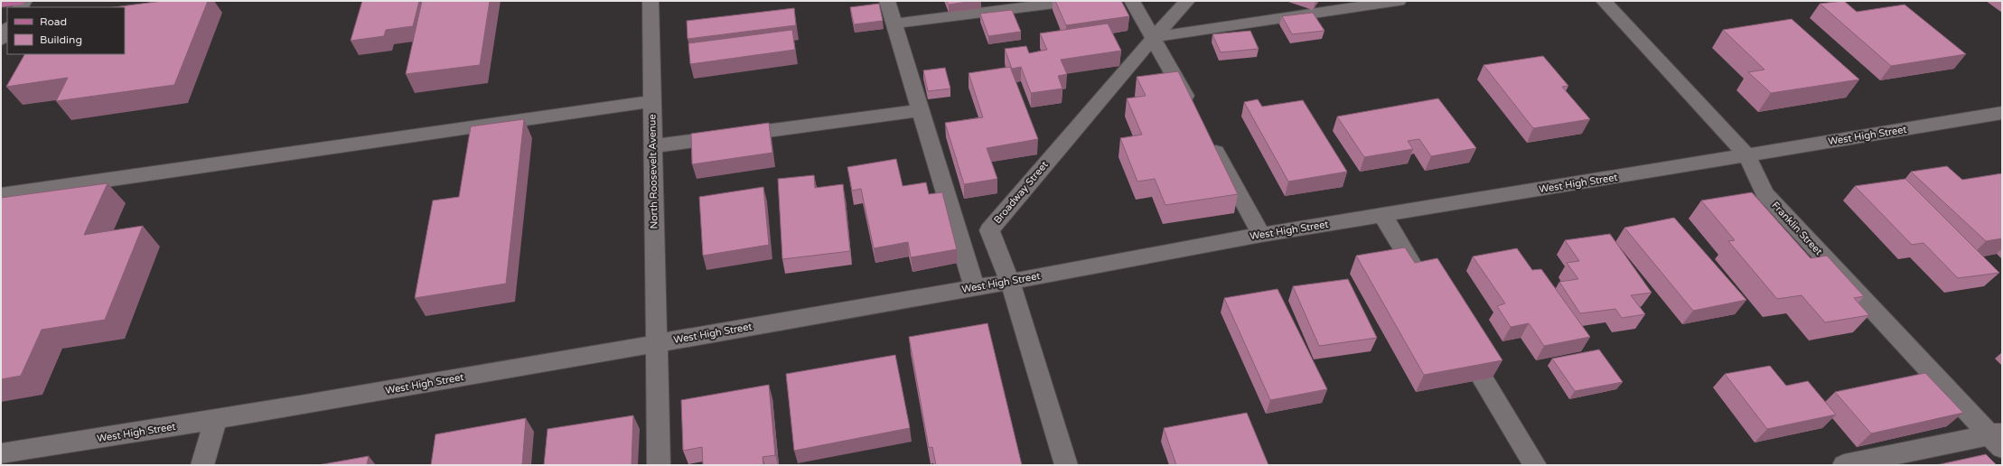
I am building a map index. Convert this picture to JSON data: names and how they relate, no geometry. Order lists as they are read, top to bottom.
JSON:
{
  "streets": {
    "street": [
      "West High Street",
      "North Roosevelt Avenue",
      "Broadway Street",
      "Franklin Street"
    ]
  },
  "crossings": [
    ["West High Street", "North Roosevelt Avenue"],
    ["West High Street", "Broadway Street"],
    ["West High Street", "Franklin Street"]
  ],
  "legend": ["Road", "Building"]
}
